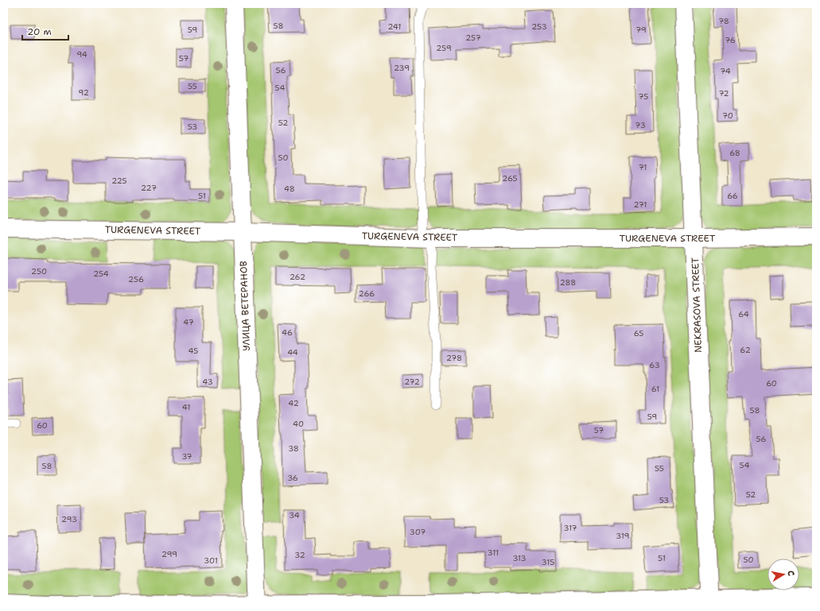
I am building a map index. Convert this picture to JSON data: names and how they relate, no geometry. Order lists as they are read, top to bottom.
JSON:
{
  "streets": {
    "street": ["TURGENEVA STREET", "NEKRASOVA STREET", "УЛИЦА ВЕТЕРАНОВ"]
  },
  "crossings": [
    ["TURGENEVA STREET", "NEKRASOVA STREET"],
    ["TURGENEVA STREET", "УЛИЦА ВЕТЕРАНОВ"]
  ],
  "house_numbers": [
    "78",
    "58",
    "241",
    "253",
    "59",
    "79",
    "257",
    "76",
    "259",
    "94",
    "57",
    "239",
    "56",
    "74",
    "55",
    "54",
    "92",
    "72",
    "75",
    "70",
    "52",
    "73",
    "53",
    "68",
    "50",
    "71",
    "265",
    "225",
    "227",
    "48",
    "51",
    "66",
    "271",
    "250",
    "254",
    "262",
    "256",
    "288",
    "266",
    "64",
    "47",
    "46",
    "65",
    "62",
    "45",
    "44",
    "278",
    "63",
    "43",
    "272",
    "60",
    "61",
    "42",
    "41",
    "58",
    "59",
    "40",
    "60",
    "57",
    "56",
    "38",
    "37",
    "54",
    "58",
    "55",
    "36",
    "52",
    "53",
    "34",
    "293",
    "317",
    "307",
    "319",
    "311",
    "299",
    "32",
    "313",
    "51",
    "50",
    "301",
    "315"
  ],
  "scale_bar": "20 m",
  "north": "right"
}
